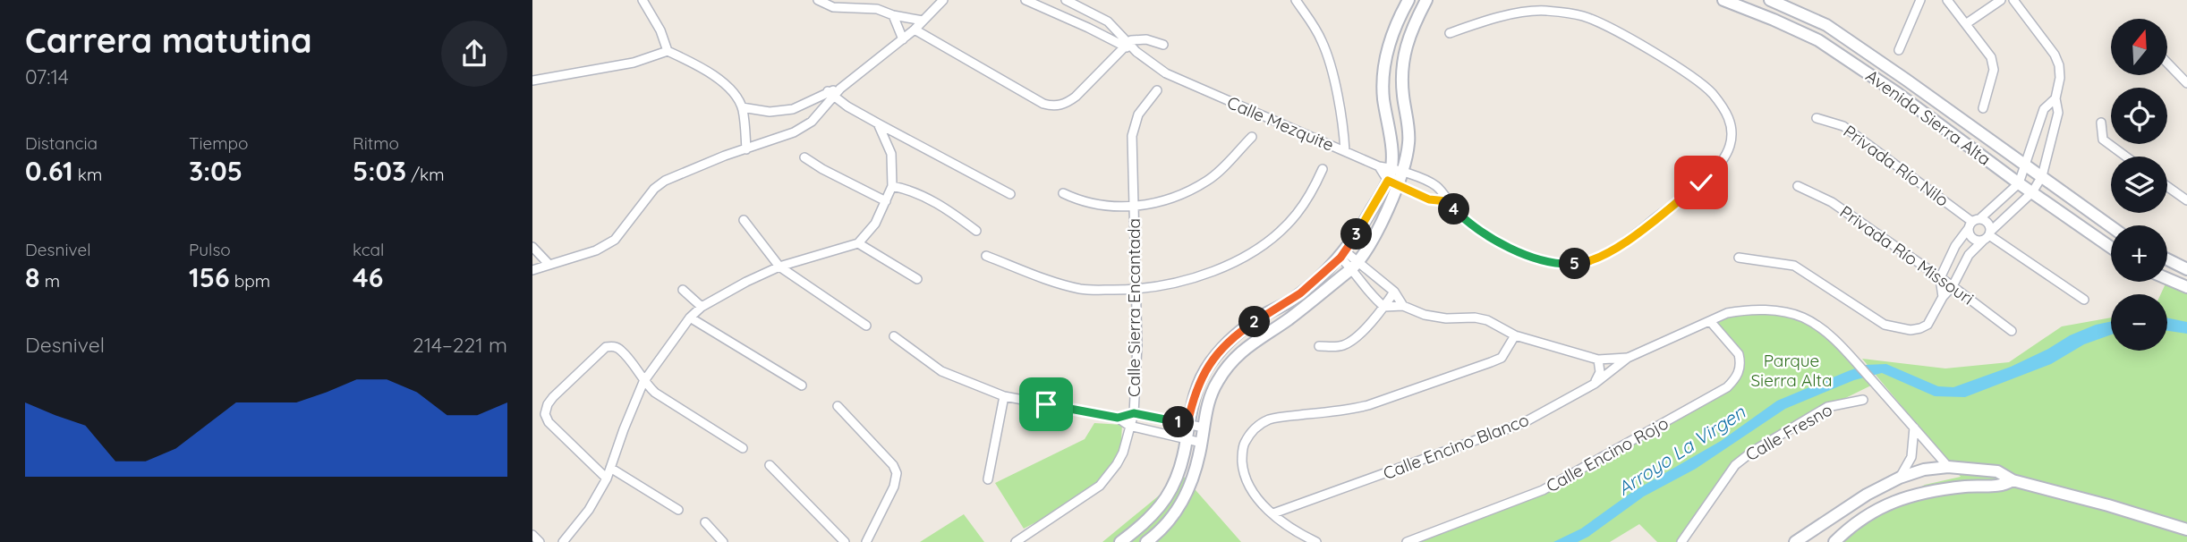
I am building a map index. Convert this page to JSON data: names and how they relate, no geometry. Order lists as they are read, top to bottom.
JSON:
{
  "streets": {
    "street": [
      "Avenida Sierra Alta",
      "Calle Mezquite",
      "Privada Río Nilo",
      "Privada Río Missouri",
      "Calle Sierra Encantada",
      "Calle Fresno",
      "Calle Encino Blanco",
      "Calle Encino Rojo"
    ]
  },
  "water": ["Arroyo La Virgen"],
  "parks": ["Parque Sierra Alta"],
  "north": "top",
  "page": {
    "heading": ["Carrera matutina", "07:14"],
    "map_buttons": ["+", "−"],
    "stats": [
      ["Distancia", "0.61 km"],
      ["Tiempo", "3:05"],
      ["Ritmo", "5:03 /km"],
      ["Desnivel", "8 m"],
      ["Pulso", "156 bpm"],
      ["kcal", "46"]
    ],
    "pins": [
      "4",
      "3",
      "5",
      "2",
      "1"
    ],
    "chart": ["Desnivel", "214–221 m"]
  }
}
